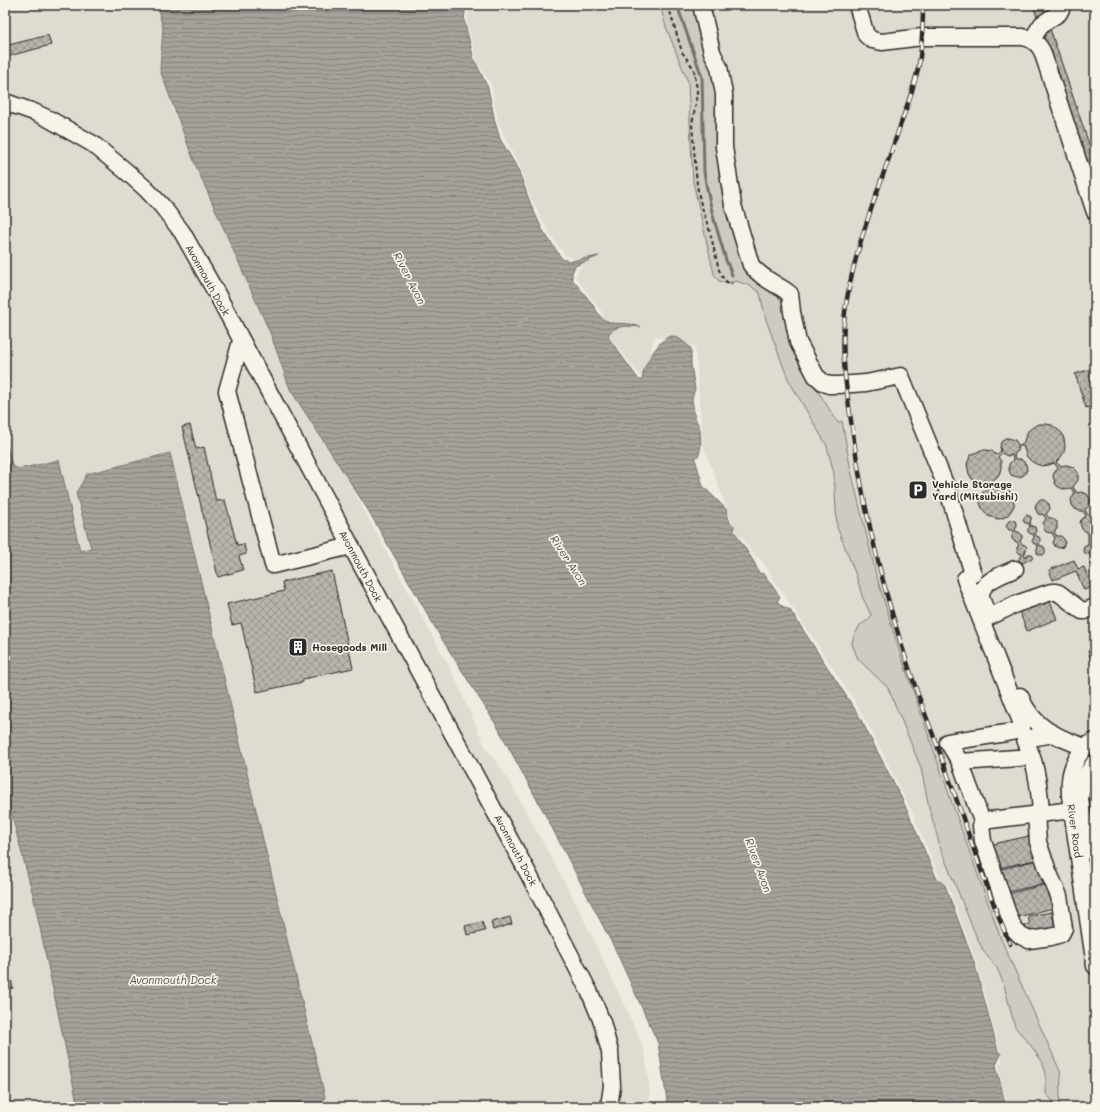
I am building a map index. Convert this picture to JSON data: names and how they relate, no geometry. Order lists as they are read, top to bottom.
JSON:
{
  "streets": {
    "lane": ["Avonmouth Dock", "River Road"]
  },
  "water": ["River Avon", "Avonmouth Dock"],
  "places": {
    "parking": ["Vehicle Storage Yard (Mitsubishi)"],
    "building": ["Hosegoods Mill"]
  }
}
